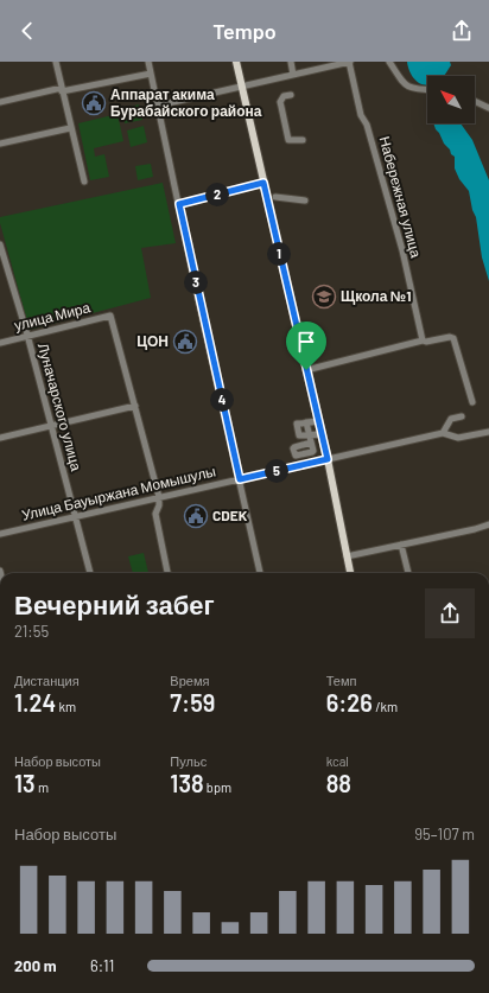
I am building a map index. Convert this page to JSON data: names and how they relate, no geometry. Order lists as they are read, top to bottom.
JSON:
{
  "streets": {
    "street": [
      "Набережная улица",
      "улица Мира",
      "Луначарского улица",
      "Улица Бауыржана Момышулы"
    ]
  },
  "crossings": [
    ["улица Мира", "Луначарского улица"],
    ["Луначарского улица", "Улица Бауыржана Момышулы"]
  ],
  "places": {
    "public building": ["Аппарат акима Бурабайского района", "ЦОН", "CDEK"],
    "school or university": ["Щкола №1"]
  },
  "north": "top left",
  "page": {
    "header": "Tempo",
    "pins": [
      "2",
      "1",
      "3",
      "4",
      "5"
    ],
    "heading": ["Вечерний забег", "21:55"],
    "stats": [
      ["Дистанция", "1.24 km"],
      ["Время", "7:59"],
      ["Темп", "6:26 /km"],
      ["Набор высоты", "13 m"],
      ["Пульс", "138 bpm"],
      ["kcal", "88"]
    ],
    "chart": ["Набор высоты", "95–107 m"],
    "list": [
      {
        "name": "200 m",
        "note": "6:11"
      }
    ]
  }
}
